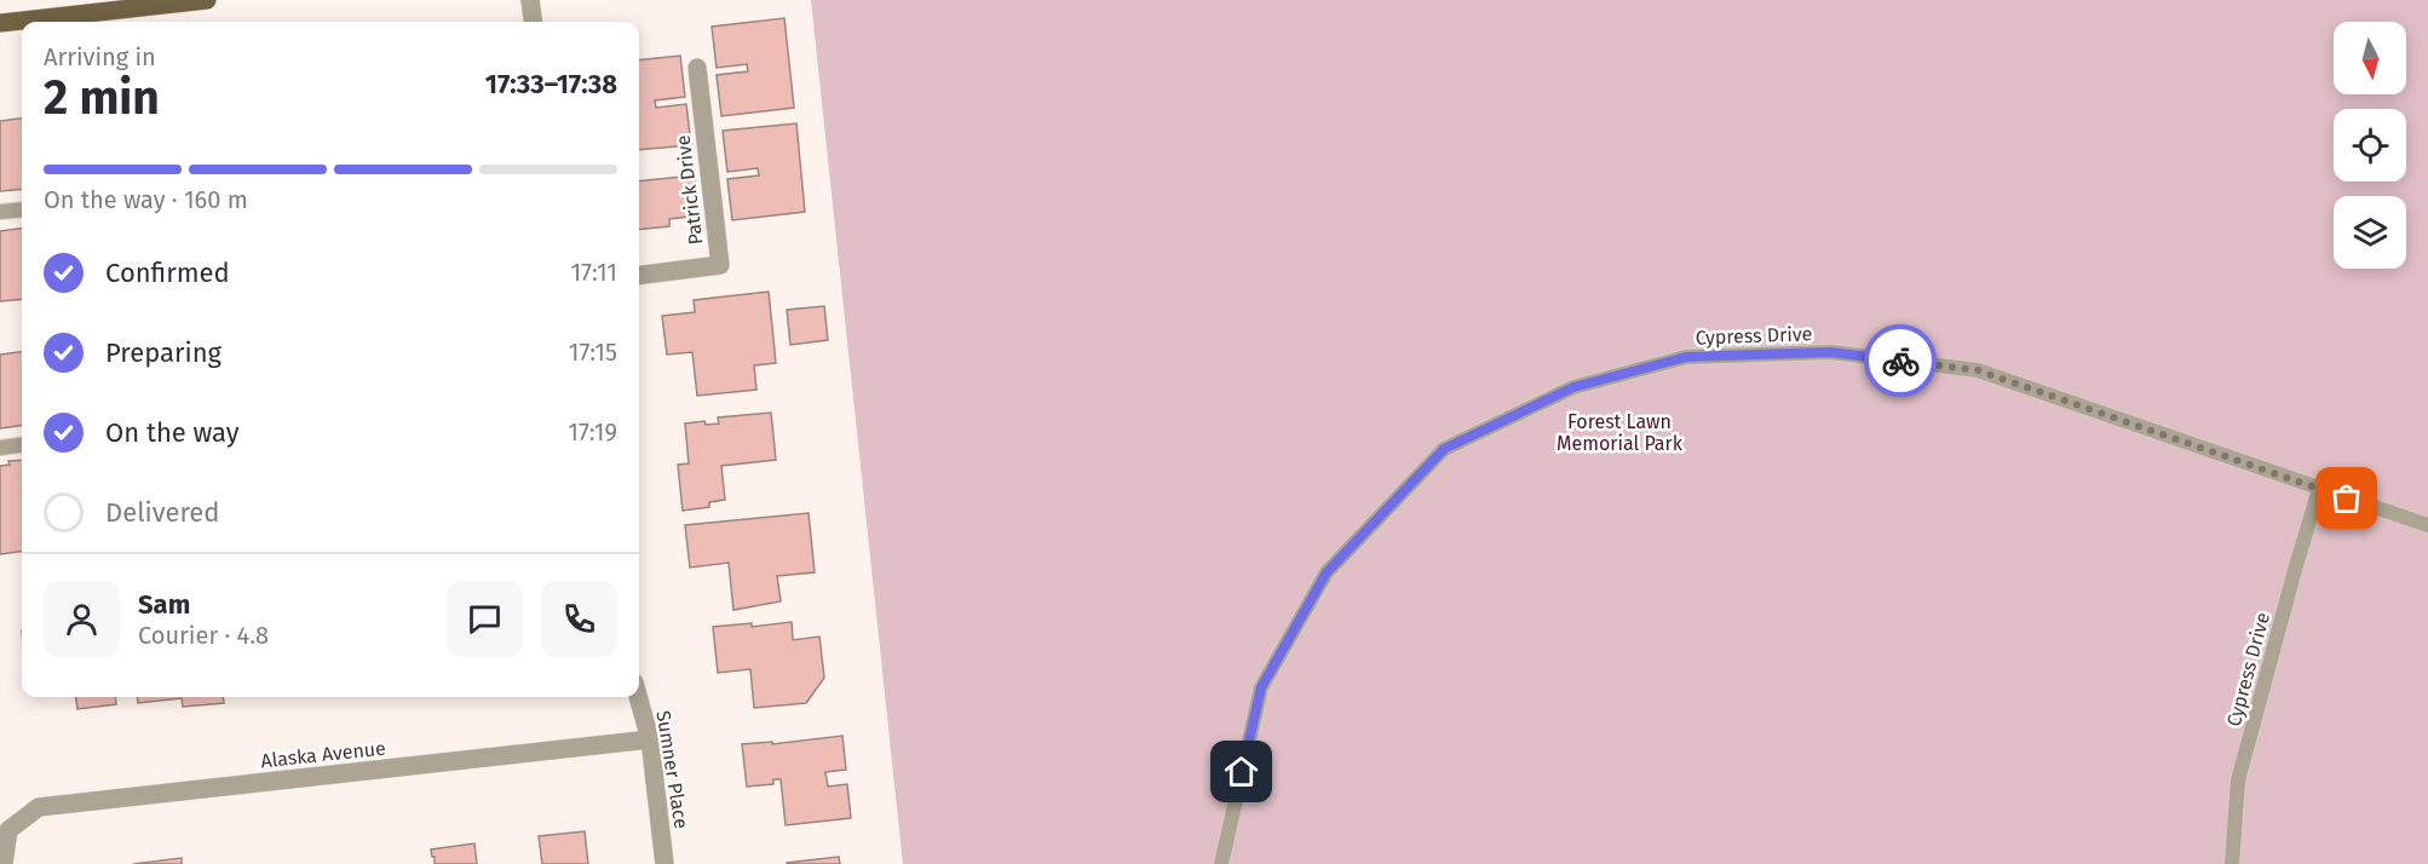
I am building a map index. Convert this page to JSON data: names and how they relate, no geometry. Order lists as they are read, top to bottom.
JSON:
{
  "streets": {
    "street": ["Patrick Drive", "Alaska Avenue", "Sumner Place"],
    "lane": ["Cypress Drive"]
  },
  "crossings": [
    ["Alaska Avenue", "Sumner Place"]
  ],
  "parks": ["Forest Lawn Memorial Park"],
  "north": "bottom",
  "page": {
    "heading": ["2 min", "Arriving in", "17:33–17:38"],
    "panel": ["Sam", "Courier · 4.8"],
    "bar": "On the way · 160 m",
    "list": [
      ["Confirmed", "17:11"],
      ["Preparing", "17:15"],
      ["On the way", "17:19"],
      "Delivered"
    ]
  }
}
